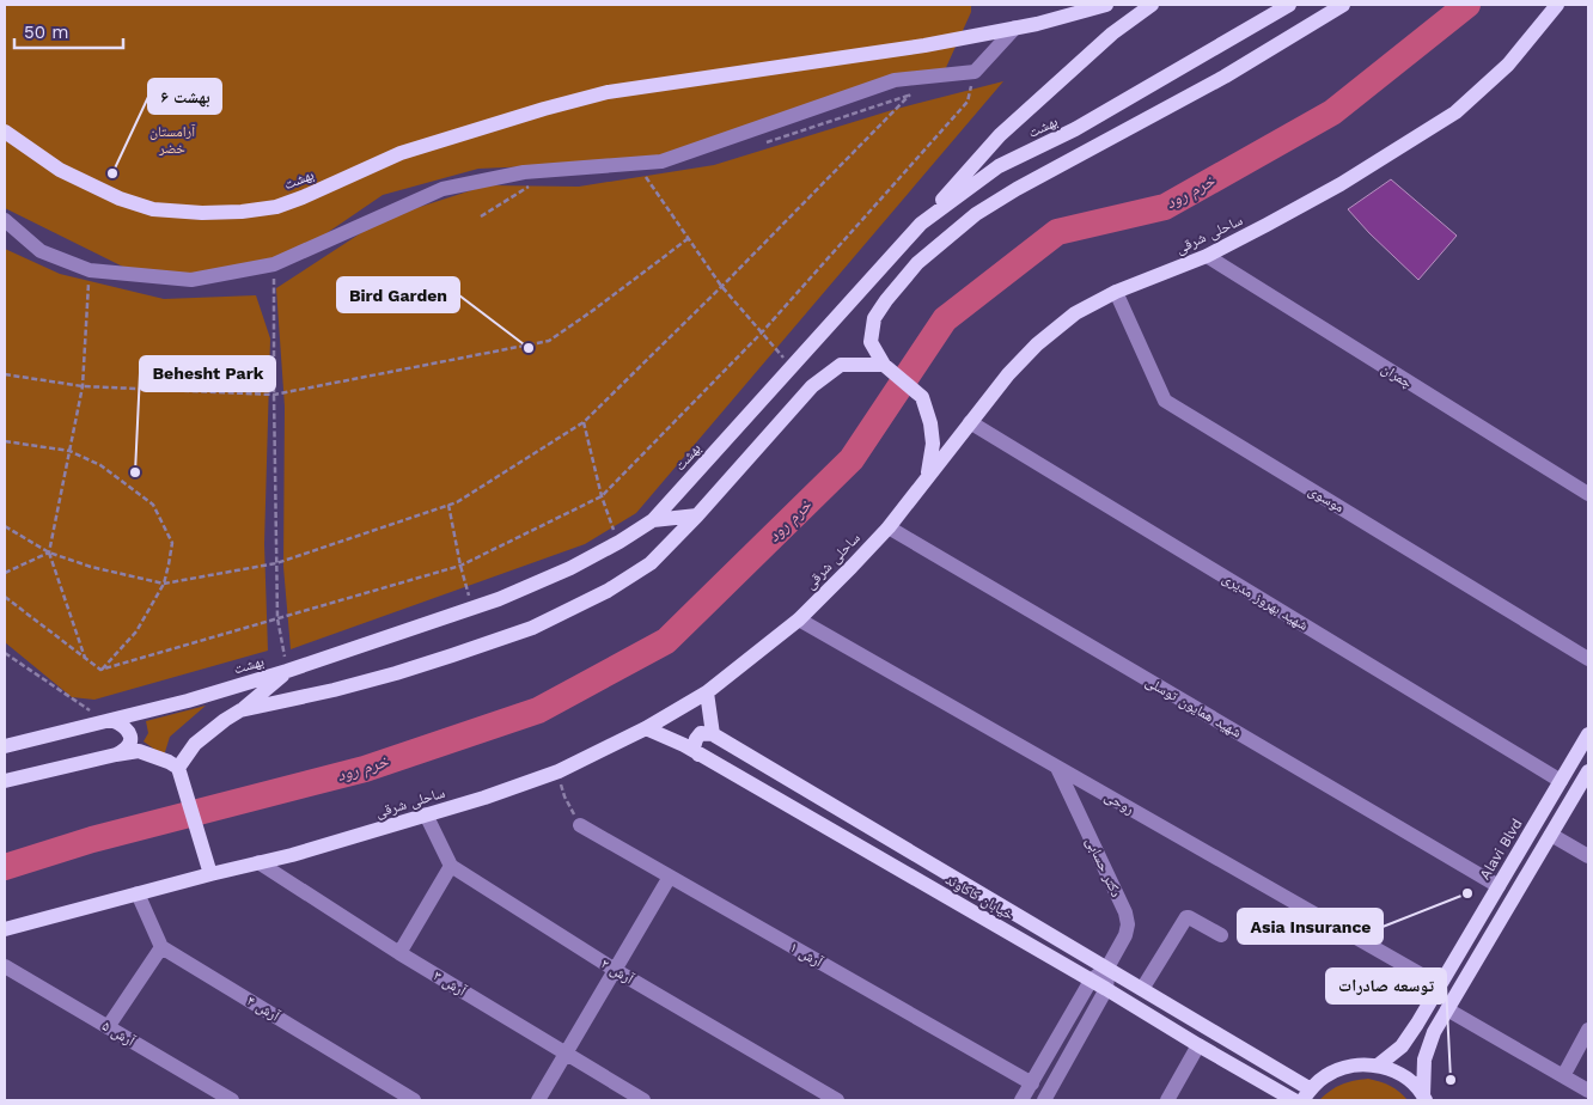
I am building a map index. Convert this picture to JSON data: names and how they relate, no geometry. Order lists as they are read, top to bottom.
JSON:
{
  "streets": {
    "main road": [
      "بهشت",
      "ساحلی شرقی",
      "Alavi Blvd",
      "خیابان کاکاوند"
    ],
    "street": [
      "چمران",
      "موسوی",
      "شهید بهروز مدیری",
      "شهید همایون توسلی",
      "روحی",
      "دکتر حسابی",
      "آرش ۱",
      "آرش ۲",
      "آرش ۳",
      "آرش ۴",
      "آرش ۵"
    ]
  },
  "crossings": [
    ["ساحلی شرقی", "چمران"],
    ["ساحلی شرقی", "موسوی"],
    ["ساحلی شرقی", "شهید بهروز مدیری"],
    ["ساحلی شرقی", "شهید همایون توسلی"],
    ["ساحلی شرقی", "روحی"],
    ["ساحلی شرقی", "خیابان کاکاوند"],
    ["ساحلی شرقی", "آرش ۳"],
    ["شهید بهروز مدیری", "Alavi Blvd"],
    ["شهید همایون توسلی", "Alavi Blvd"],
    ["روحی", "Alavi Blvd"],
    ["روحی", "دکتر حسابی"],
    ["دکتر حسابی", "خیابان کاکاوند"],
    ["دکتر حسابی", "آرش ۱"]
  ],
  "water": ["خرم رود"],
  "parks": ["آرامستان خضر"],
  "places": [
    "بهشت ۶",
    "Bird Garden",
    "Behesht Park",
    "Asia Insurance",
    "توسعه صادرات"
  ],
  "scale_bar": "50 m"
}
